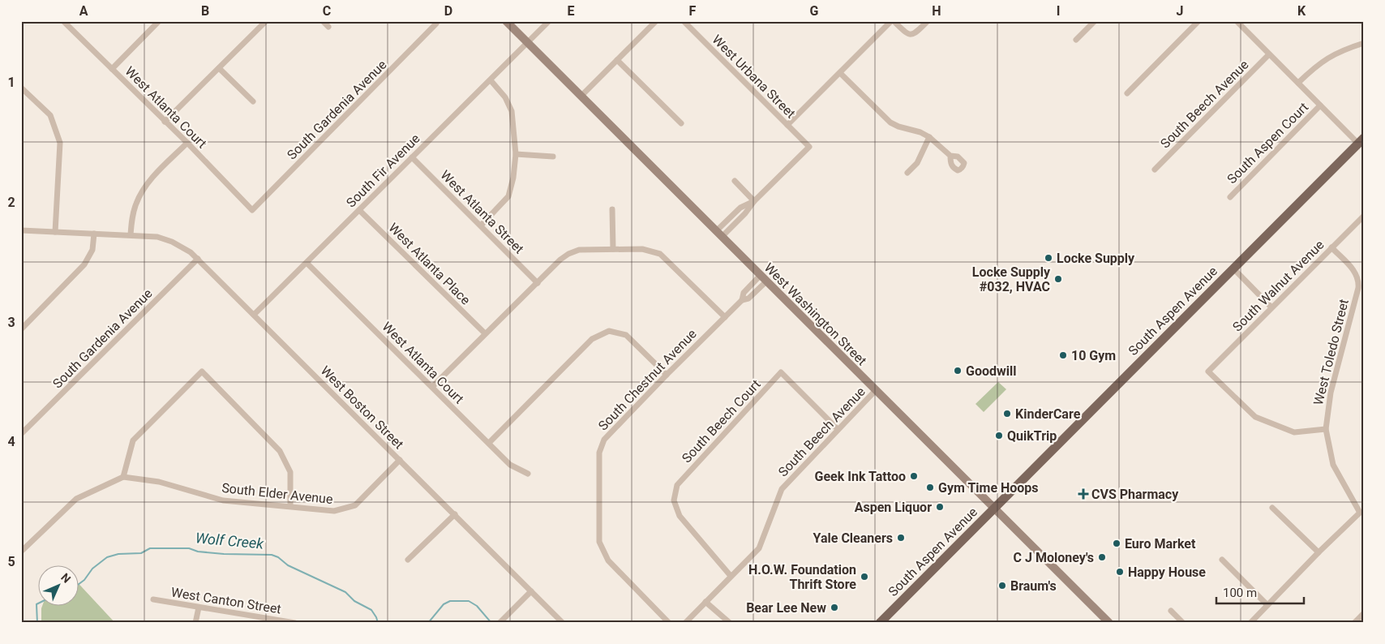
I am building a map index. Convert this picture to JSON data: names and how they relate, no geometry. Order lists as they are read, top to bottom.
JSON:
{
  "streets": {
    "main road": ["South Aspen Avenue", "West Washington Street"],
    "street": [
      "West Urbana Street",
      "South Beech Avenue",
      "West Atlanta Court",
      "South Gardenia Avenue",
      "South Aspen Court",
      "South Fir Avenue",
      "West Atlanta Street",
      "West Atlanta Place",
      "South Walnut Avenue",
      "West Toledo Street",
      "South Chestnut Avenue",
      "West Boston Street",
      "South Beech Court",
      "South Elder Avenue",
      "West Canton Street"
    ]
  },
  "crossings": [
    ["South Beech Avenue", "West Washington Street"],
    ["South Beech Avenue", "South Beech Court"],
    ["West Atlanta Court", "South Gardenia Avenue"],
    ["West Atlanta Court", "South Fir Avenue"],
    ["South Gardenia Avenue", "West Boston Street"],
    ["South Fir Avenue", "West Atlanta Street"],
    ["South Fir Avenue", "West Atlanta Place"],
    ["South Fir Avenue", "West Washington Street"],
    ["South Fir Avenue", "West Boston Street"],
    ["South Walnut Avenue", "West Toledo Street"],
    ["South Aspen Avenue", "West Washington Street"],
    ["West Washington Street", "South Chestnut Avenue"],
    ["West Boston Street", "South Elder Avenue"]
  ],
  "water": ["Wolf Creek"],
  "places": {
    "other": [
      "Locke Supply",
      "Locke Supply #032, HVAC",
      "10 Gym",
      "Goodwill",
      "KinderCare",
      "QuikTrip",
      "Geek Ink Tattoo",
      "Gym Time Hoops",
      "Aspen Liquor",
      "Yale Cleaners",
      "Euro Market",
      "C J Moloney's",
      "Happy House",
      "H.O.W. Foundation Thrift Store",
      "Braum's",
      "Bear Lee New"
    ],
    "health": ["CVS Pharmacy"]
  },
  "scale_bar": "100 m",
  "north": "top right",
  "grid": {
    "columns": [
      "A",
      "B",
      "C",
      "D",
      "E",
      "F",
      "G",
      "H",
      "I",
      "J",
      "K"
    ],
    "rows": [
      "1",
      "2",
      "3",
      "4",
      "5"
    ]
  }
}
